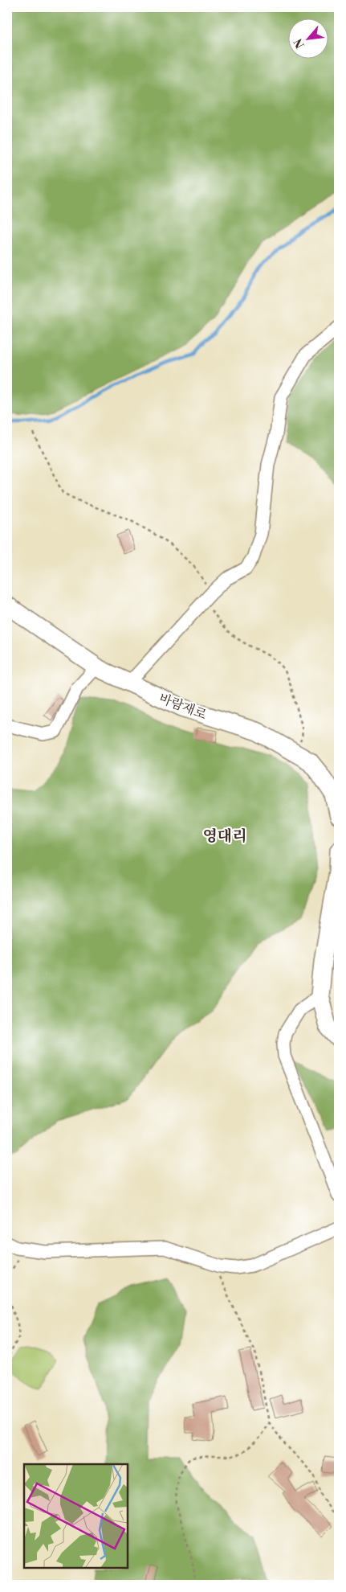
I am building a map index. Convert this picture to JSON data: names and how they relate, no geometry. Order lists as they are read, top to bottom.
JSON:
{
  "streets": {
    "street": ["바람재로"]
  },
  "districts": ["영대리"],
  "north": "bottom left"
}
